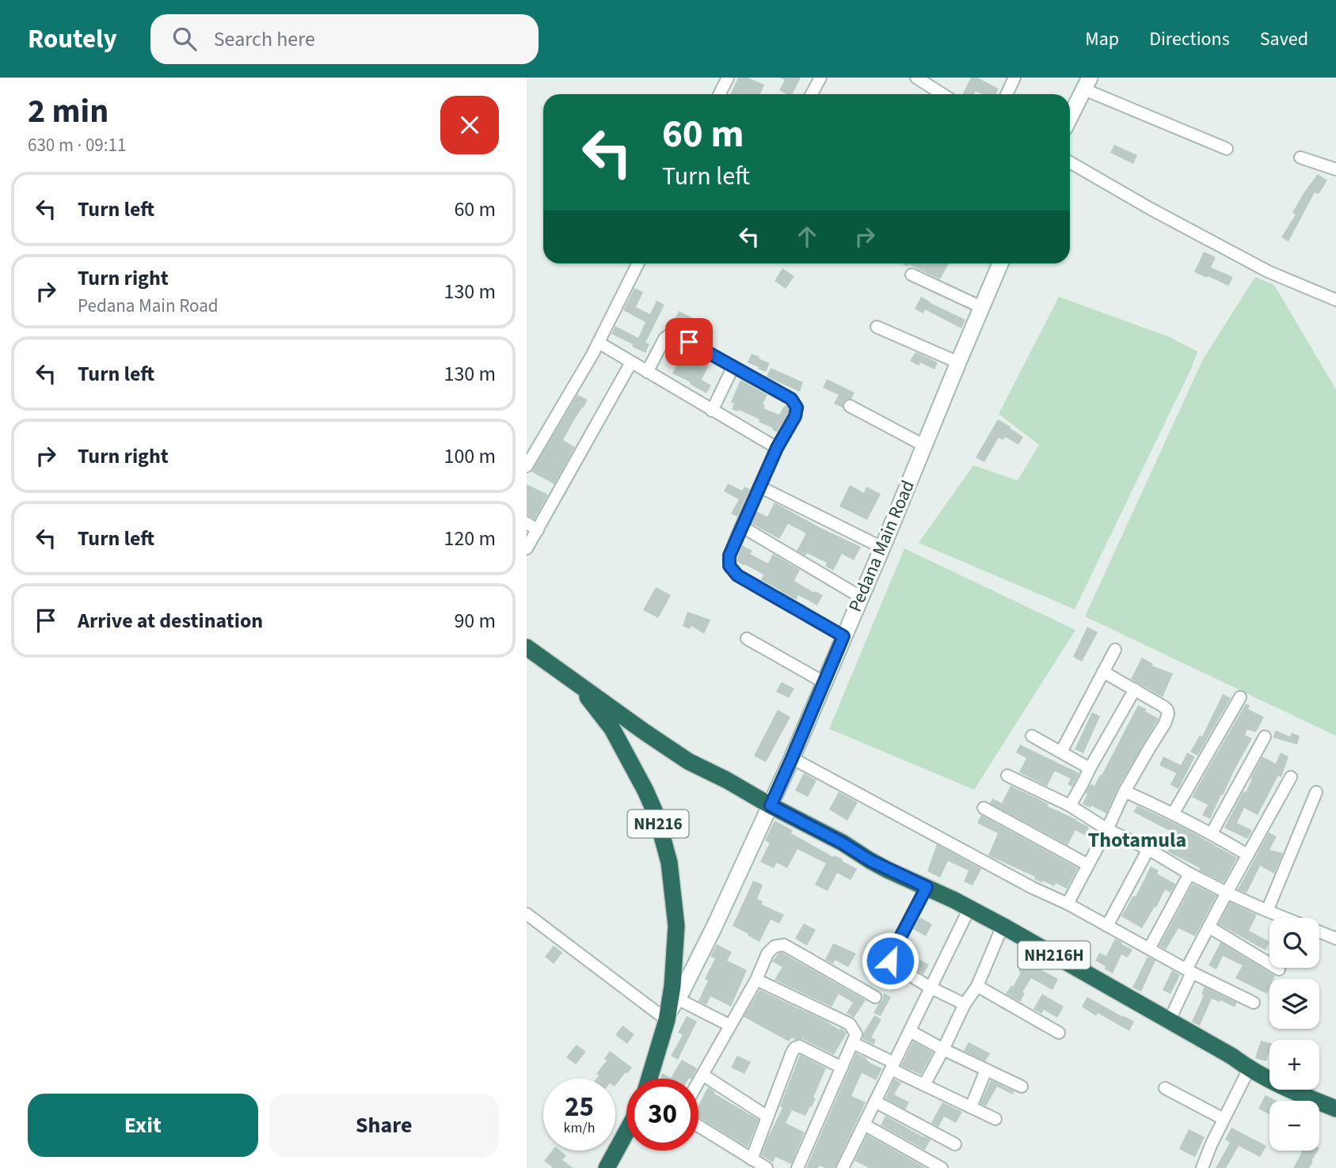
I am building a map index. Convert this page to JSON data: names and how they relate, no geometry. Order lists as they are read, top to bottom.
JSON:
{
  "streets": {
    "highway": ["NH216", "NH216H"],
    "main road": ["Pedana Main Road"]
  },
  "crossings": [
    ["Pedana Main Road", "NH216"],
    ["Pedana Main Road", "NH216H"],
    ["NH216", "NH216H"]
  ],
  "districts": ["Thotamula"],
  "page": {
    "header": "Routely",
    "search": "Search here",
    "nav": ["Map", "Directions", "Saved"],
    "heading": ["2 min", "630 m · 09:11"],
    "turn": ["60 m", "Turn left"],
    "list": [
      {
        "name": "Turn left",
        "value": "60 m"
      },
      {
        "name": "Turn right",
        "note": "Pedana Main Road",
        "value": "130 m"
      },
      {
        "name": "Turn left",
        "value": "130 m"
      },
      {
        "name": "Turn right",
        "value": "100 m"
      },
      {
        "name": "Turn left",
        "value": "120 m"
      },
      {
        "name": "Arrive at destination",
        "value": "90 m"
      }
    ],
    "map_buttons": ["+", "−"],
    "speed": "25 km/h",
    "limit": "30",
    "buttons": ["Exit", "Share"]
  }
}
